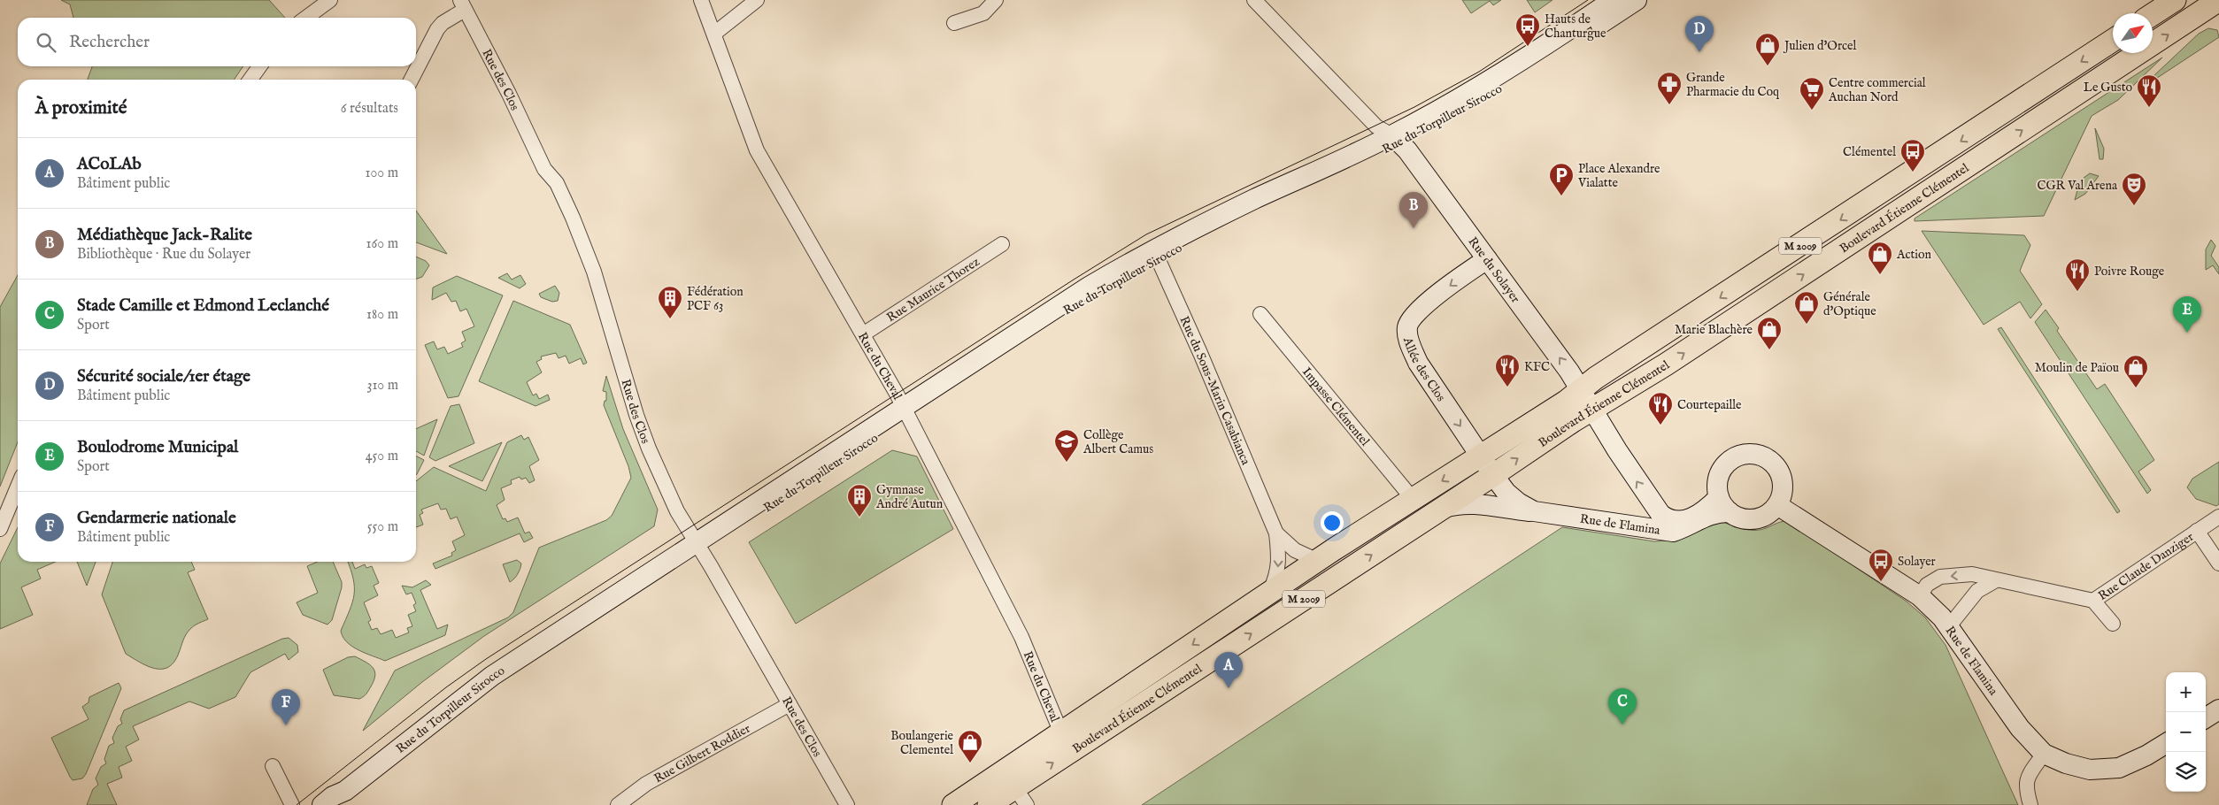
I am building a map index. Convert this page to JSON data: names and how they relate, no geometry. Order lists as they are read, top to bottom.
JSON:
{
  "streets": {
    "main road": ["Boulevard Étienne Clémentel", "M 2009"],
    "street": [
      "Rue des Clos",
      "Rue du Torpilleur Sirocco",
      "Rue du Solayer",
      "Rue Maurice Thorez",
      "Rue du Cheval",
      "Allée des Clos",
      "Rue du Sous-Marin Casabianca",
      "Impasse Clémentel",
      "Rue de Flamina",
      "Rue Claude Danziger",
      "Rue Gilbert Roddier"
    ]
  },
  "crossings": [
    ["Rue des Clos", "Rue du Torpilleur Sirocco"],
    ["Rue des Clos", "Rue Gilbert Roddier"],
    ["Rue du Torpilleur Sirocco", "Rue du Solayer"],
    ["Rue du Torpilleur Sirocco", "Rue du Cheval"],
    ["Rue du Torpilleur Sirocco", "Rue du Sous-Marin Casabianca"],
    ["Boulevard Étienne Clémentel", "Rue du Solayer"],
    ["Boulevard Étienne Clémentel", "Rue du Cheval"],
    ["Boulevard Étienne Clémentel", "Allée des Clos"],
    ["Boulevard Étienne Clémentel", "Rue du Sous-Marin Casabianca"],
    ["Boulevard Étienne Clémentel", "Impasse Clémentel"],
    ["Boulevard Étienne Clémentel", "Rue de Flamina"],
    ["Rue du Solayer", "Allée des Clos"],
    ["Rue du Solayer", "Rue de Flamina"],
    ["Rue Maurice Thorez", "Rue du Cheval"],
    ["Allée des Clos", "Rue de Flamina"],
    ["Rue de Flamina", "Rue Claude Danziger"]
  ],
  "one_way": ["Rue du Solayer"],
  "places": {
    "bus stop": ["Hauts de Chanturgue", "Clémentel", "Solayer"],
    "shop": [
      "Julien d'Orcel",
      "Action",
      "Générale d'Optique",
      "Marie Blachère",
      "Moulin de Païou",
      "Boulangerie Clementel"
    ],
    "pharmacy": ["Grande Pharmacie du Coq"],
    "restaurant": [
      "Le Gusto",
      "Poivre Rouge",
      "KFC",
      "Courtepaille"
    ],
    "supermarket": ["Centre commercial Auchan Nord"],
    "parking": ["Place Alexandre Vialatte"],
    "theatre": ["CGR Val Arena"],
    "building": ["Fédération PCF 63", "Gymnase André Autun"],
    "school or university": ["Collège Albert Camus"]
  },
  "north": "top right",
  "page": {
    "pins": [
      "D",
      "B",
      "E",
      "A",
      "C",
      "F"
    ],
    "search": "Rechercher",
    "heading": ["À proximité", "6 résultats"],
    "list": [
      {
        "mark": "A",
        "name": "ACoLAb",
        "note": "Bâtiment public",
        "value": "100 m"
      },
      {
        "mark": "B",
        "name": "Médiathèque Jack-Ralite",
        "note": "Bibliothèque · Rue du Solayer",
        "value": "160 m"
      },
      {
        "mark": "C",
        "name": "Stade Camille et Edmond Leclanché",
        "note": "Sport",
        "value": "180 m"
      },
      {
        "mark": "D",
        "name": "Sécurité sociale/1er étage",
        "note": "Bâtiment public",
        "value": "310 m"
      },
      {
        "mark": "E",
        "name": "Boulodrome Municipal",
        "note": "Sport",
        "value": "450 m"
      },
      {
        "mark": "F",
        "name": "Gendarmerie nationale",
        "note": "Bâtiment public",
        "value": "550 m"
      }
    ],
    "map_buttons": ["+", "−"]
  }
}
